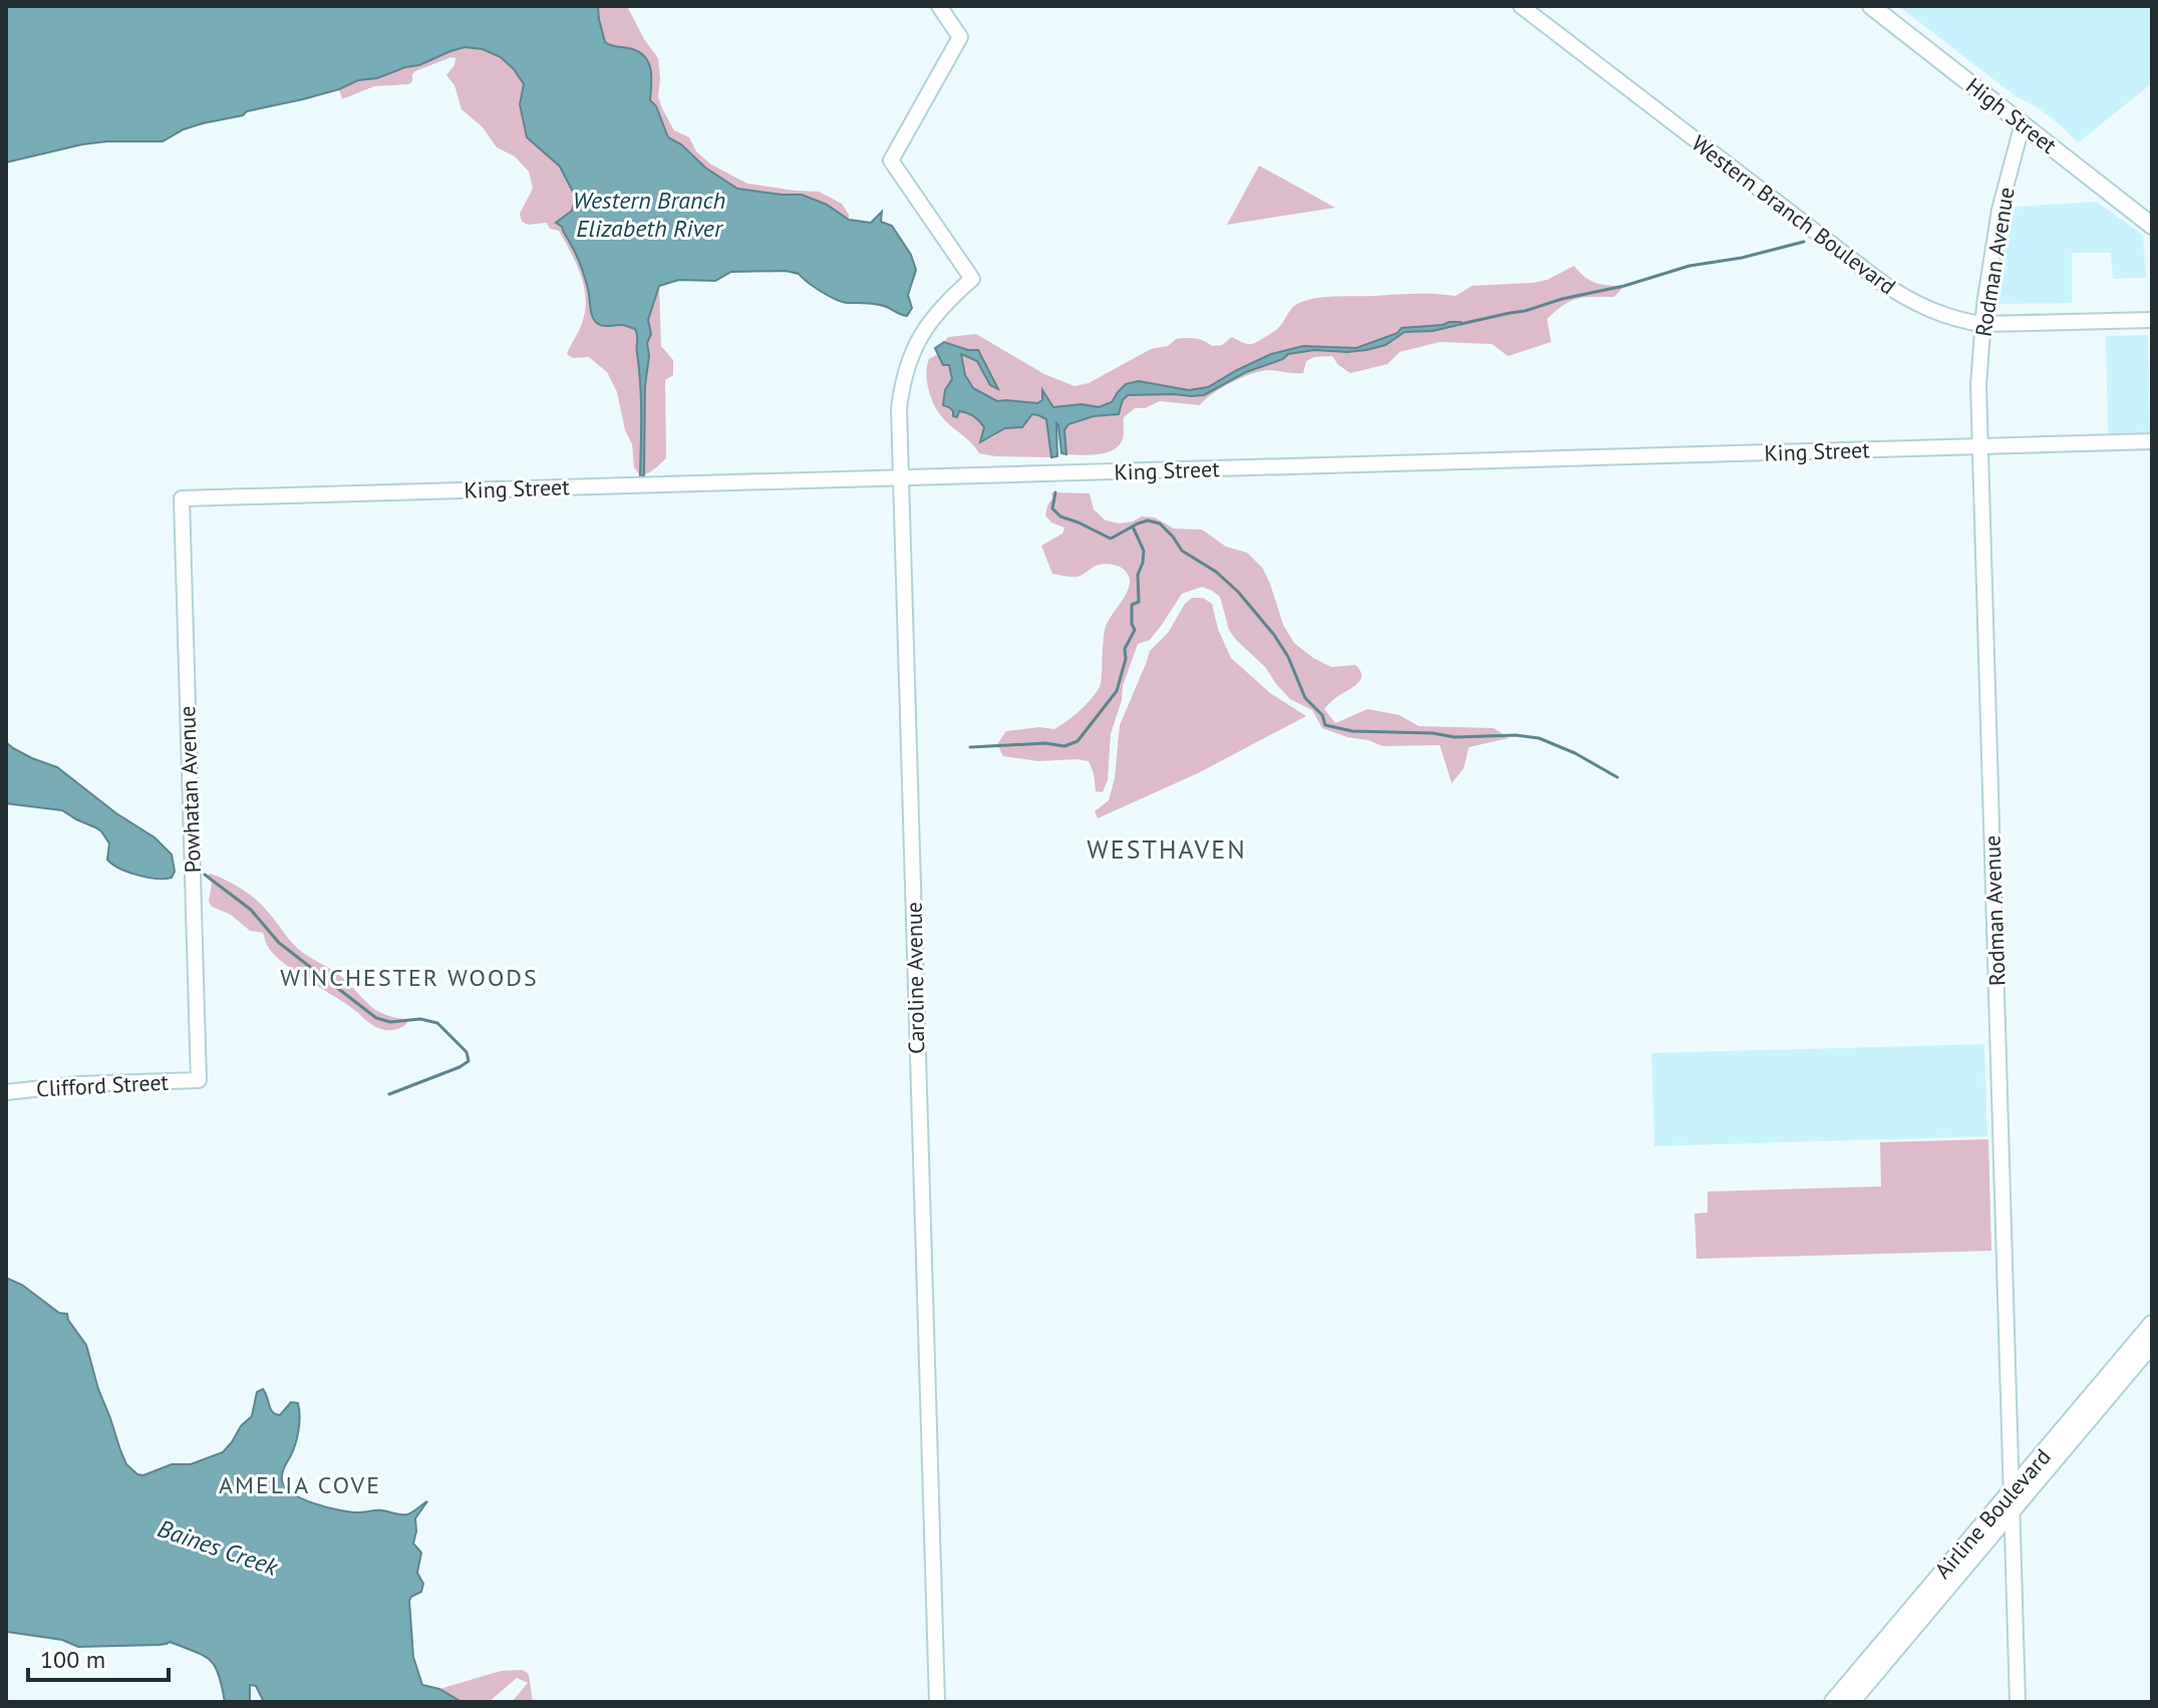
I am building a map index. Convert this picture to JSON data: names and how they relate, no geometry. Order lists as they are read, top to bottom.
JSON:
{
  "streets": {
    "main road": ["High Street", "Airline Boulevard"],
    "street": [
      "Western Branch Boulevard",
      "Rodman Avenue",
      "King Street",
      "Powhatan Avenue",
      "Caroline Avenue",
      "Clifford Street"
    ]
  },
  "crossings": [
    ["High Street", "Rodman Avenue"],
    ["Western Branch Boulevard", "Rodman Avenue"],
    ["Rodman Avenue", "King Street"],
    ["Rodman Avenue", "Airline Boulevard"],
    ["King Street", "Powhatan Avenue"],
    ["King Street", "Caroline Avenue"],
    ["Powhatan Avenue", "Clifford Street"]
  ],
  "districts": ["WESTHAVEN", "WINCHESTER WOODS", "AMELIA COVE"],
  "water": ["Western Branch Elizabeth River", "Baines Creek"],
  "scale_bar": "100 m"
}
